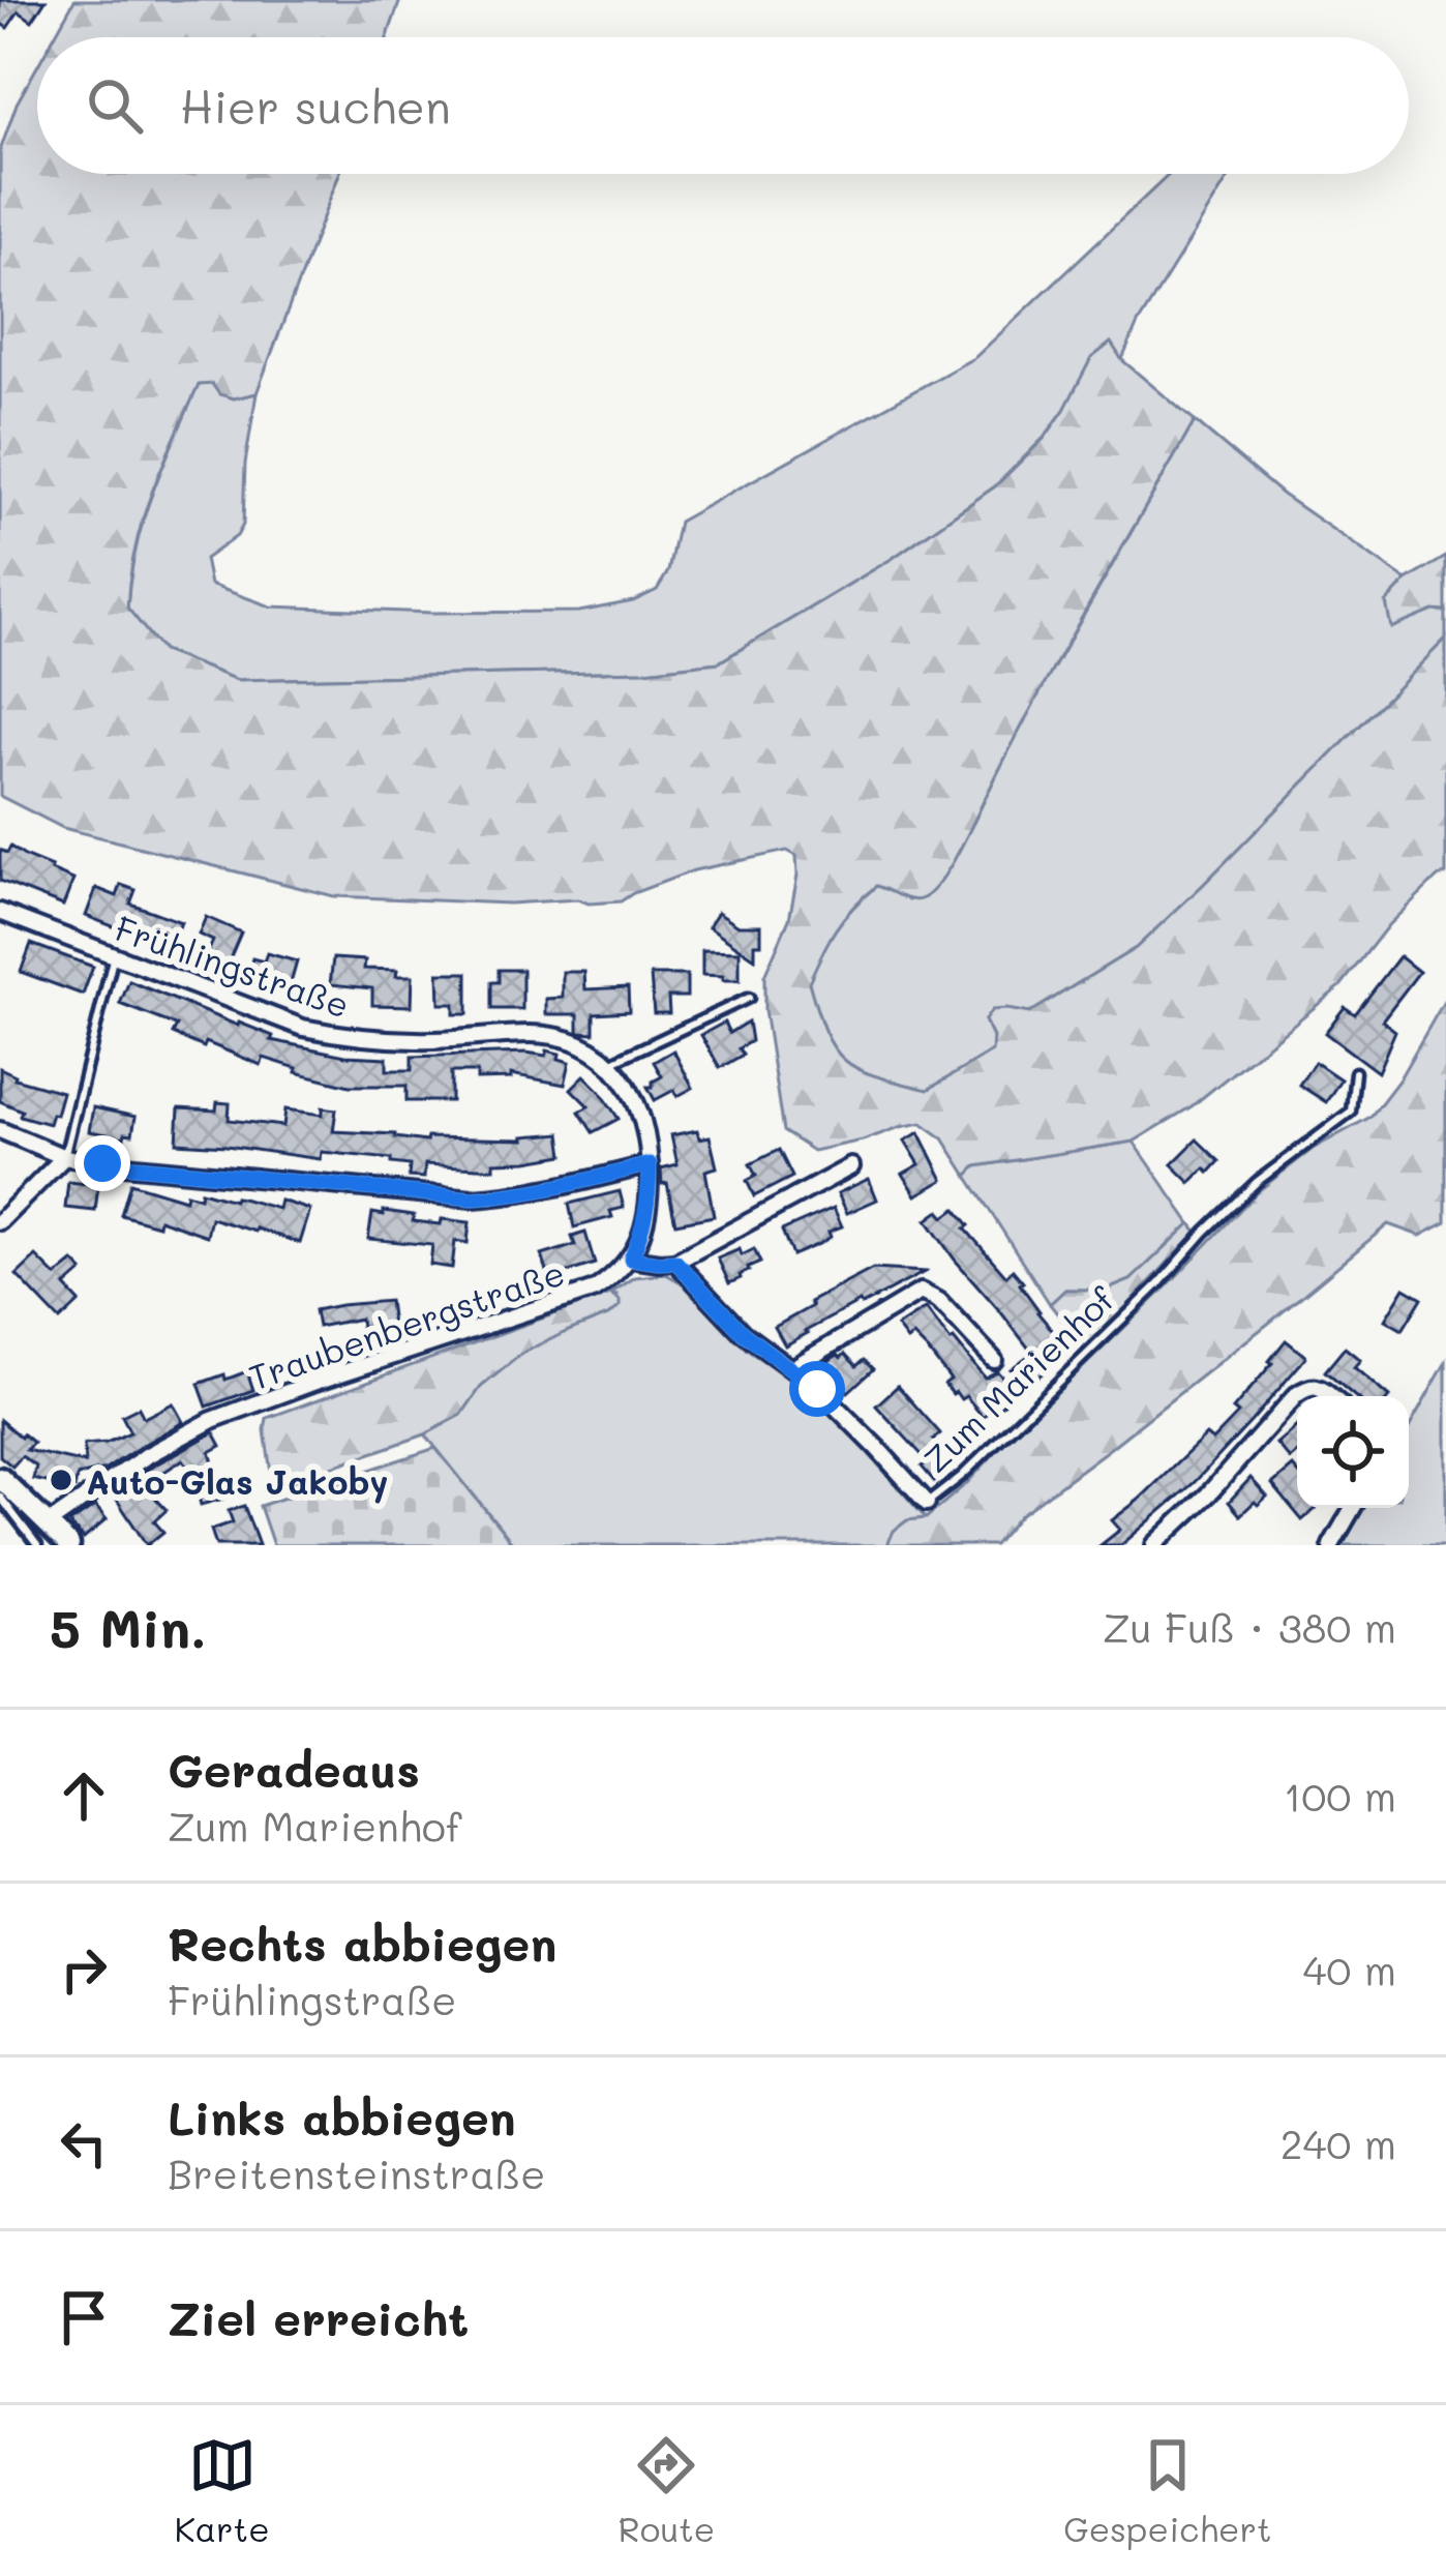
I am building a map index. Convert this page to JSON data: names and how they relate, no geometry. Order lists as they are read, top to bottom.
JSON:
{
  "streets": {
    "street": ["Frühlingstraße", "Traubenbergstraße", "Zum Marienhof"]
  },
  "places": ["Auto-Glas Jakoby"],
  "page": {
    "search": "Hier suchen",
    "heading": ["5 Min.", "Zu Fuß · 380 m"],
    "list": [
      ["Geradeaus", "Zum Marienhof", "100 m"],
      ["Rechts abbiegen", "Frühlingstraße", "40 m"],
      ["Links abbiegen", "Breitensteinstraße", "240 m"],
      "Ziel erreicht"
    ],
    "nav": ["Karte", "Route", "Gespeichert"]
  }
}
